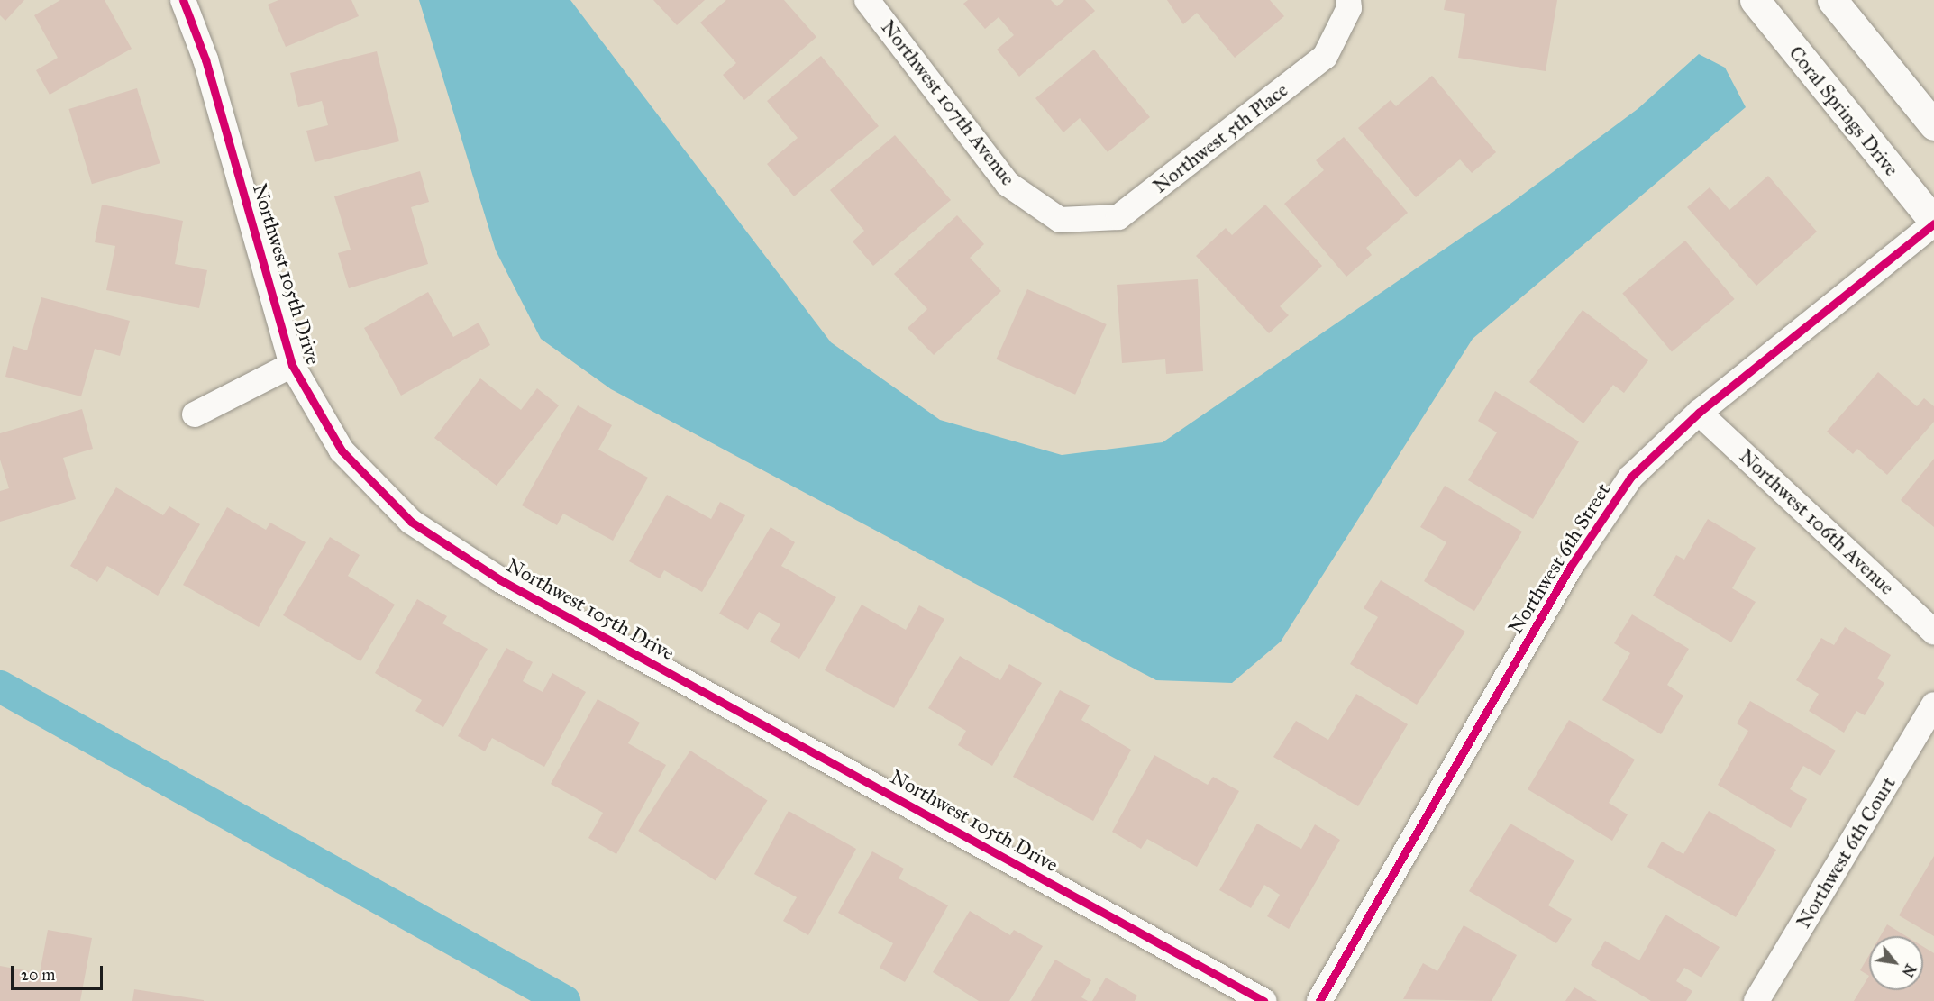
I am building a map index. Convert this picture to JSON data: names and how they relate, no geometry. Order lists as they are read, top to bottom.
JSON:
{
  "streets": {
    "main road": ["Coral Springs Drive"],
    "street": [
      "Northwest 107th Avenue",
      "Northwest 5th Place",
      "Northwest 105th Drive",
      "Northwest 106th Avenue",
      "Northwest 6th Street",
      "Northwest 6th Court"
    ]
  },
  "crossings": [
    ["Northwest 107th Avenue", "Northwest 5th Place"],
    ["Coral Springs Drive", "Northwest 6th Street"],
    ["Northwest 106th Avenue", "Northwest 6th Street"]
  ],
  "scale_bar": "20 m",
  "north": "bottom right"
}
